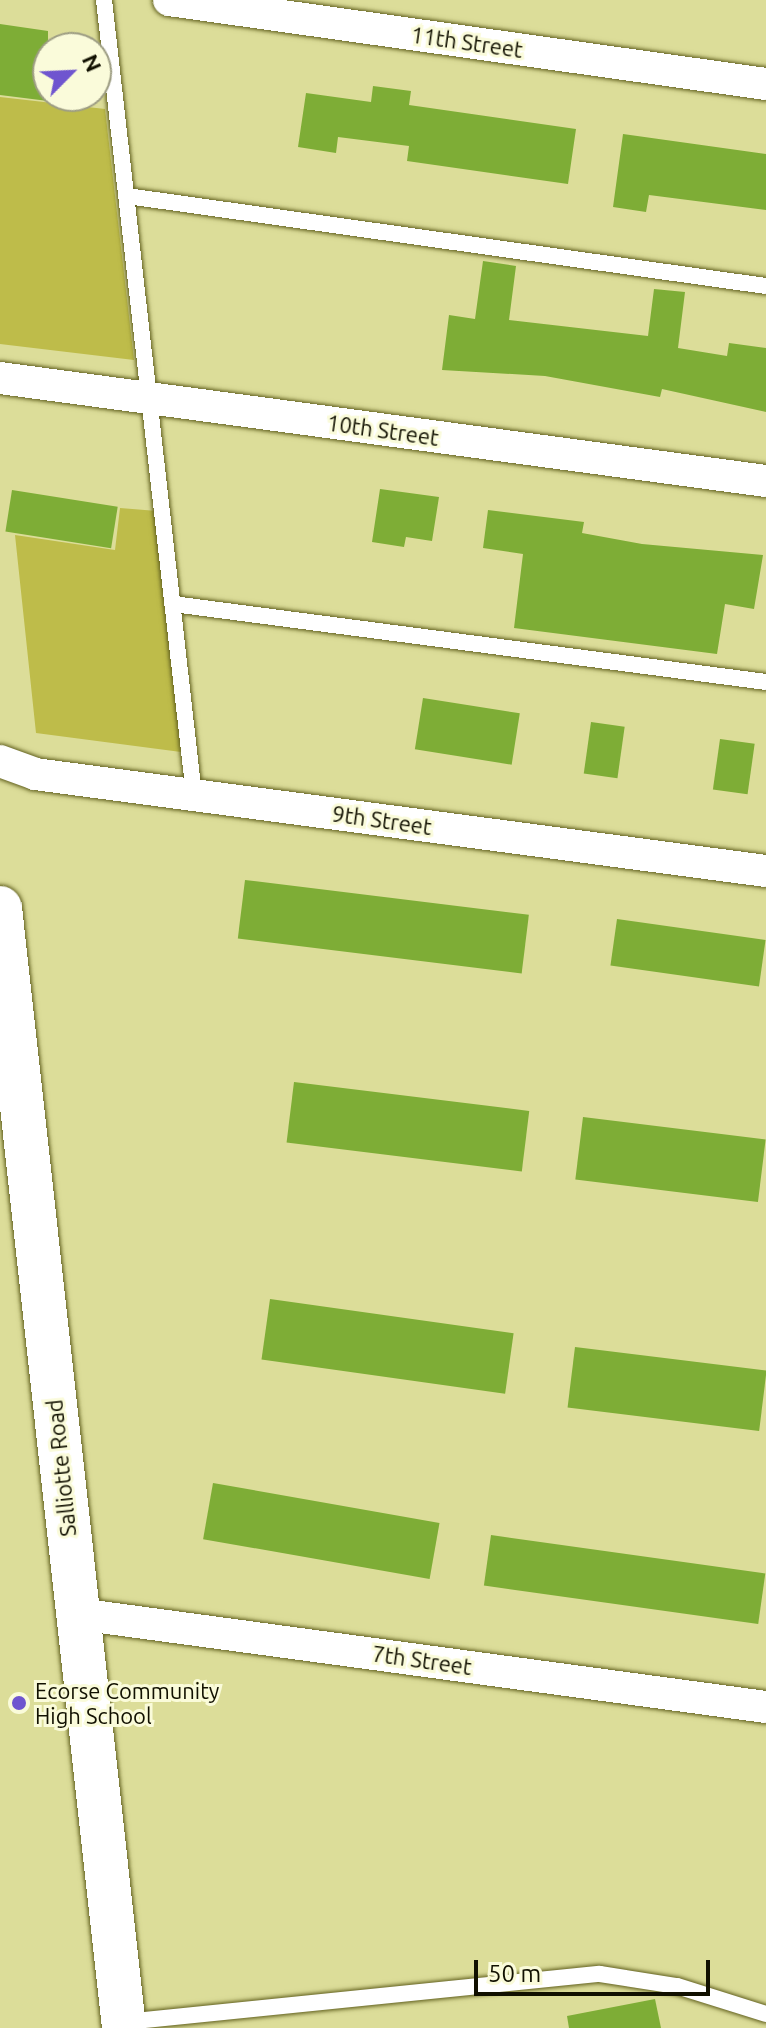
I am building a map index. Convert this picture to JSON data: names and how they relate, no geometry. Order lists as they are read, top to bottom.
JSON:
{
  "streets": {
    "street": [
      "11th Street",
      "10th Street",
      "9th Street",
      "Salliotte Road",
      "7th Street"
    ]
  },
  "crossings": [
    ["Salliotte Road", "7th Street"]
  ],
  "places": ["Ecorse Community High School"],
  "scale_bar": "50 m",
  "north": "top right"
}
